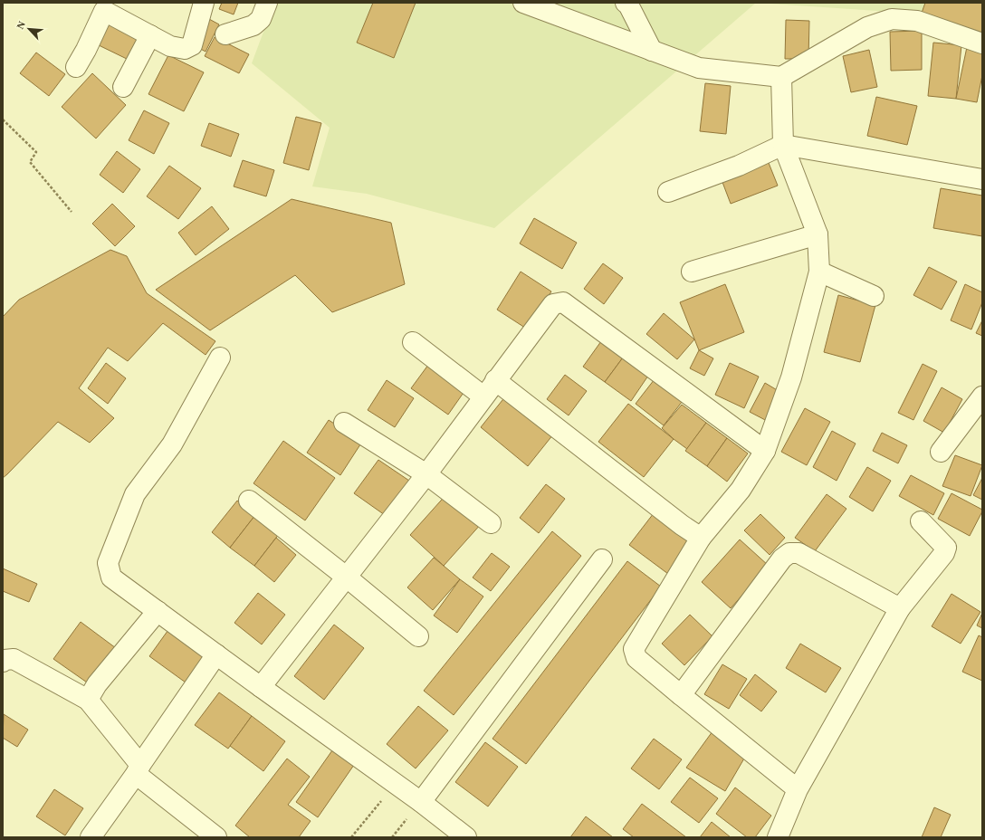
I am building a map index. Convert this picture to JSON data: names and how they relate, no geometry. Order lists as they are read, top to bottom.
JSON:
{
  "north": "top left"
}
